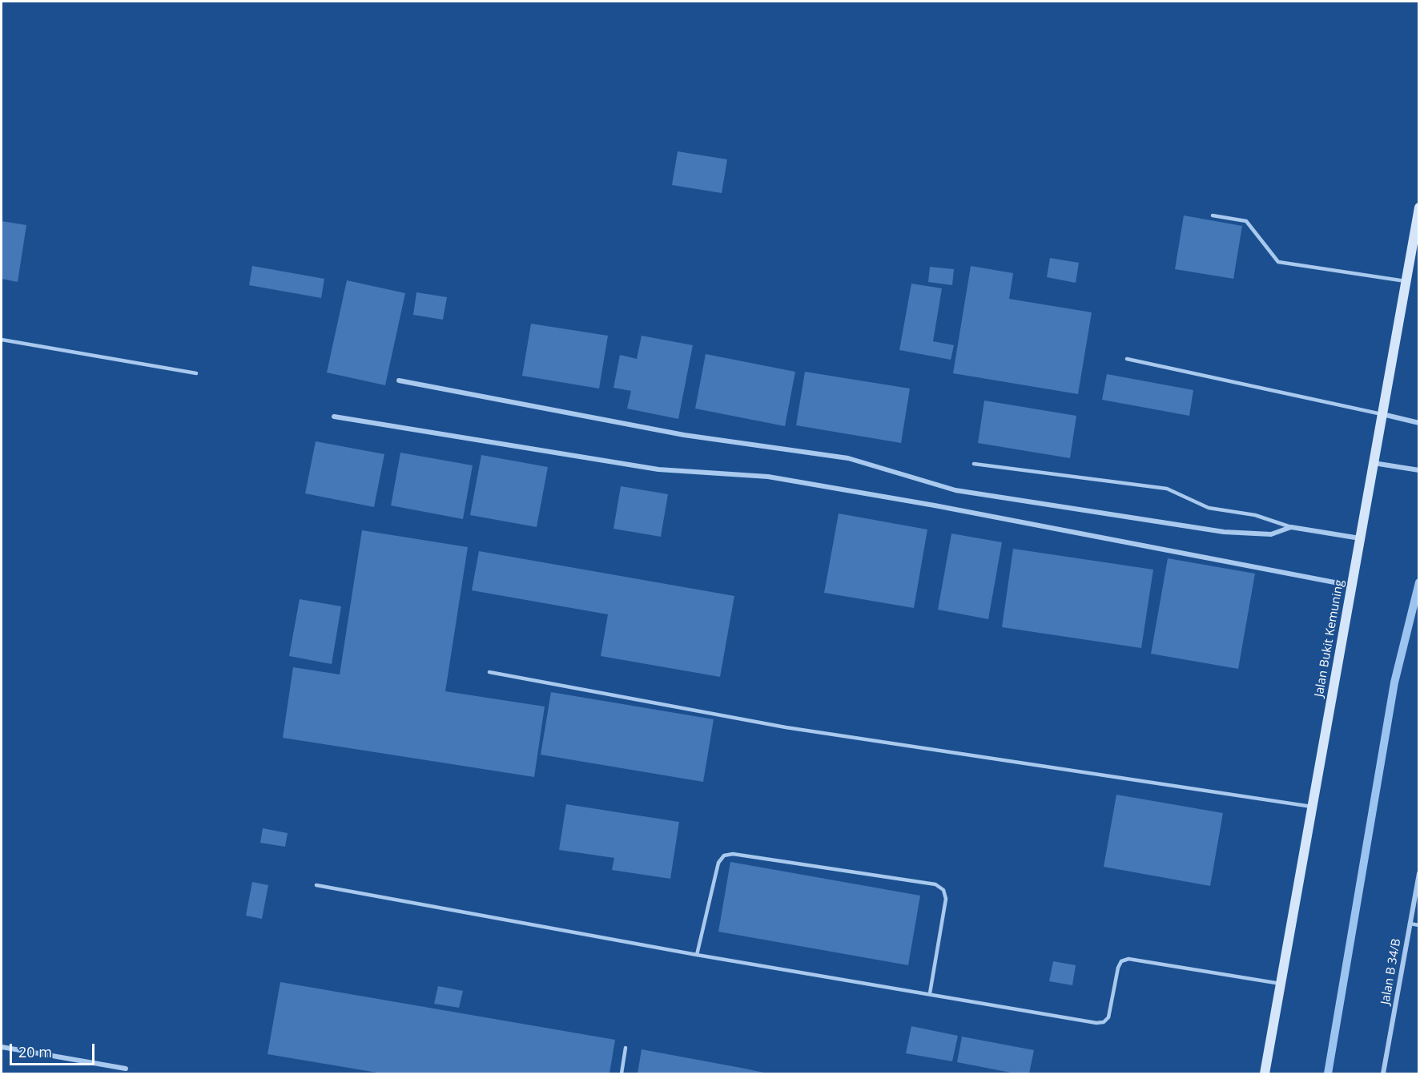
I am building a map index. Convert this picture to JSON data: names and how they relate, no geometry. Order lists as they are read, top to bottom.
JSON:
{
  "streets": {
    "main road": ["Jalan Bukit Kemuning"],
    "street": ["Jalan B 34/B"]
  },
  "scale_bar": "20 m"
}
